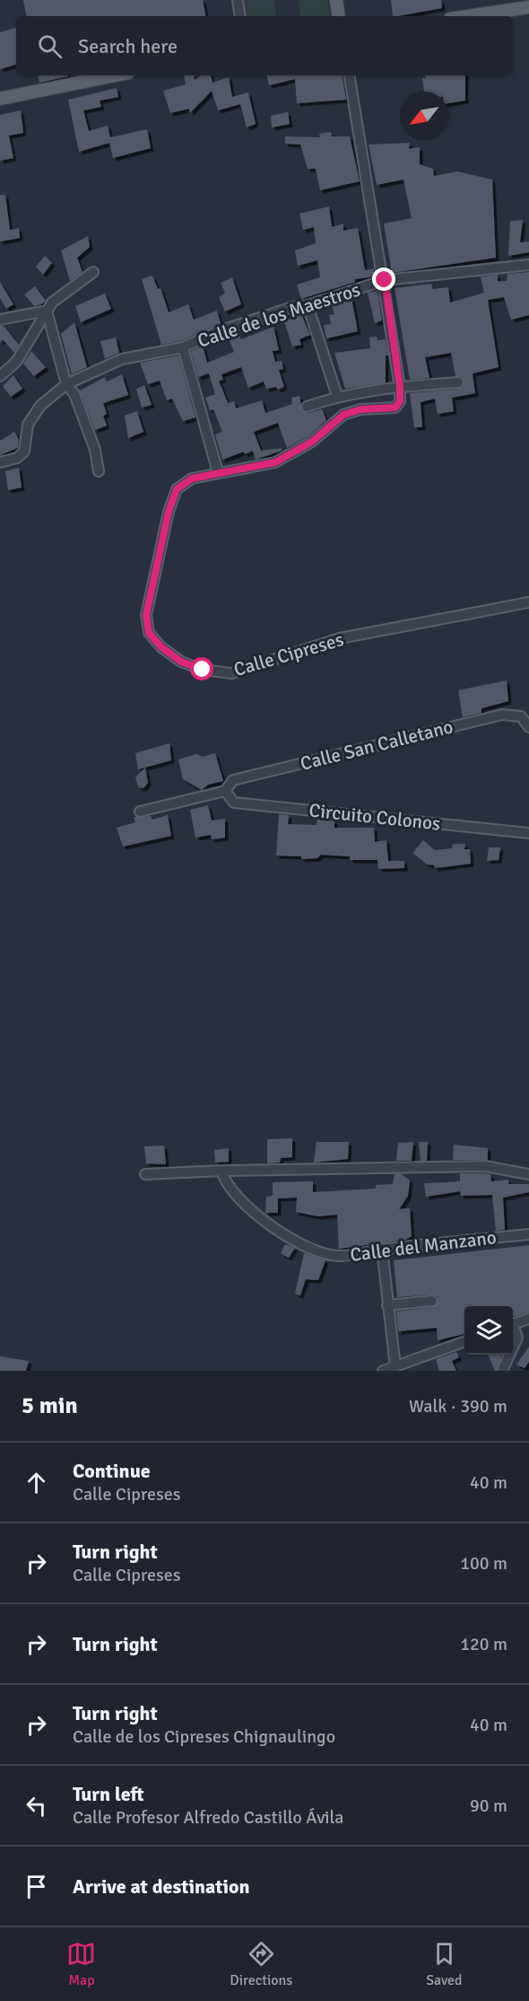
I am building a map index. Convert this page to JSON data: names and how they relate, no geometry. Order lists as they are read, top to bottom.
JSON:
{
  "streets": {
    "street": [
      "Calle de los Maestros",
      "Calle Cipreses",
      "Calle San Calletano",
      "Circuito Colonos",
      "Calle del Manzano"
    ]
  },
  "crossings": [
    ["Calle San Calletano", "Circuito Colonos"]
  ],
  "north": "bottom left",
  "page": {
    "search": "Search here",
    "heading": ["5 min", "Walk · 390 m"],
    "list": [
      ["Continue", "Calle Cipreses", "40 m"],
      ["Turn right", "Calle Cipreses", "100 m"],
      ["Turn right", "120 m"],
      ["Turn right", "Calle de los Cipreses Chignaulingo", "40 m"],
      ["Turn left", "Calle Profesor Alfredo Castillo Ávila", "90 m"],
      "Arrive at destination"
    ],
    "nav": ["Map", "Directions", "Saved"]
  }
}
